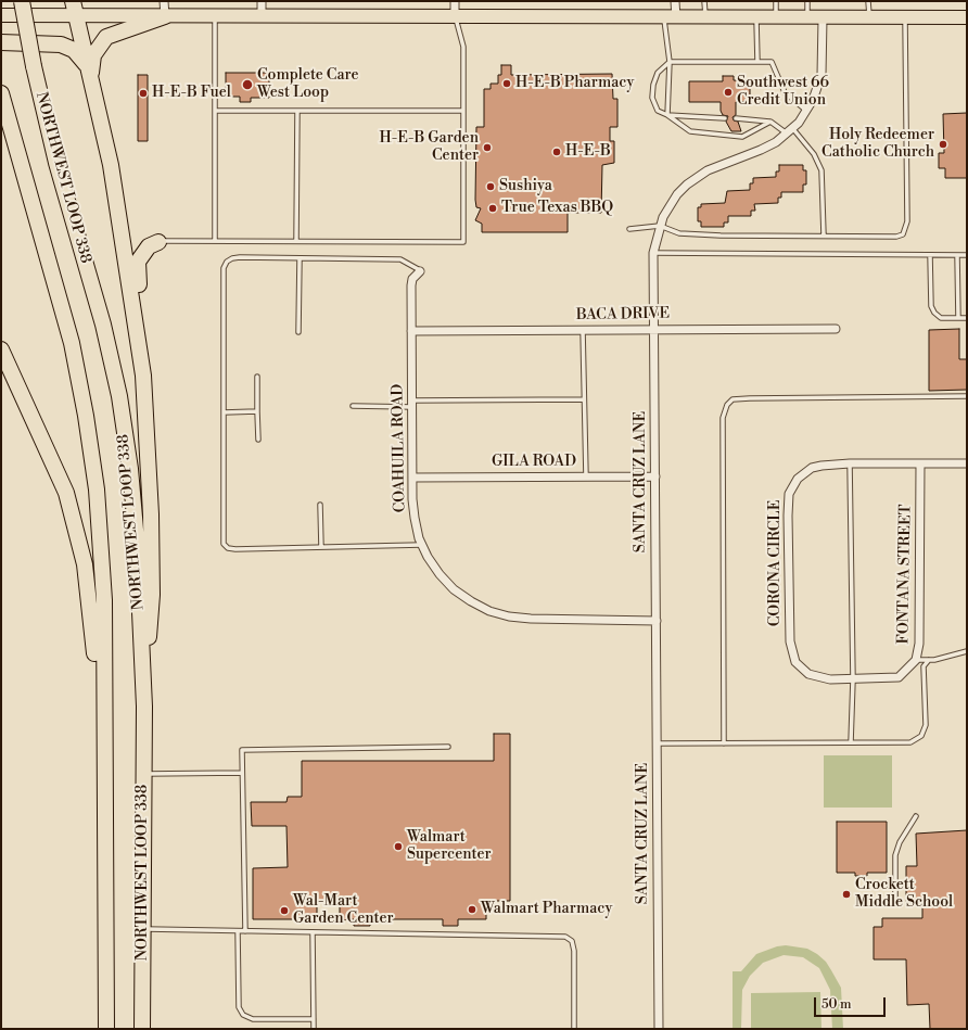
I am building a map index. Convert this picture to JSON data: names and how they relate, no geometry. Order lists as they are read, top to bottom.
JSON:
{
  "streets": {
    "highway": ["NORTHWEST LOOP 338"],
    "street": [
      "BACA DRIVE",
      "COAHUILA ROAD",
      "GILA ROAD",
      "SANTA CRUZ LANE",
      "CORONA CIRCLE",
      "FONTANA STREET"
    ]
  },
  "crossings": [
    ["BACA DRIVE", "COAHUILA ROAD"],
    ["BACA DRIVE", "SANTA CRUZ LANE"],
    ["COAHUILA ROAD", "GILA ROAD"],
    ["COAHUILA ROAD", "SANTA CRUZ LANE"],
    ["GILA ROAD", "SANTA CRUZ LANE"],
    ["CORONA CIRCLE", "FONTANA STREET"]
  ],
  "places": [
    "H-E-B Pharmacy",
    "Complete Care West Loop",
    "Southwest 66 Credit Union",
    "H-E-B Fuel",
    "Holy Redeemer Catholic Church",
    "H-E-B Garden Center",
    "H-E-B",
    "Sushiya",
    "True Texas BBQ",
    "Walmart Supercenter",
    "Crockett Middle School",
    "Walmart Pharmacy",
    "Wal-Mart Garden Center"
  ],
  "scale_bar": "50 m"
}
